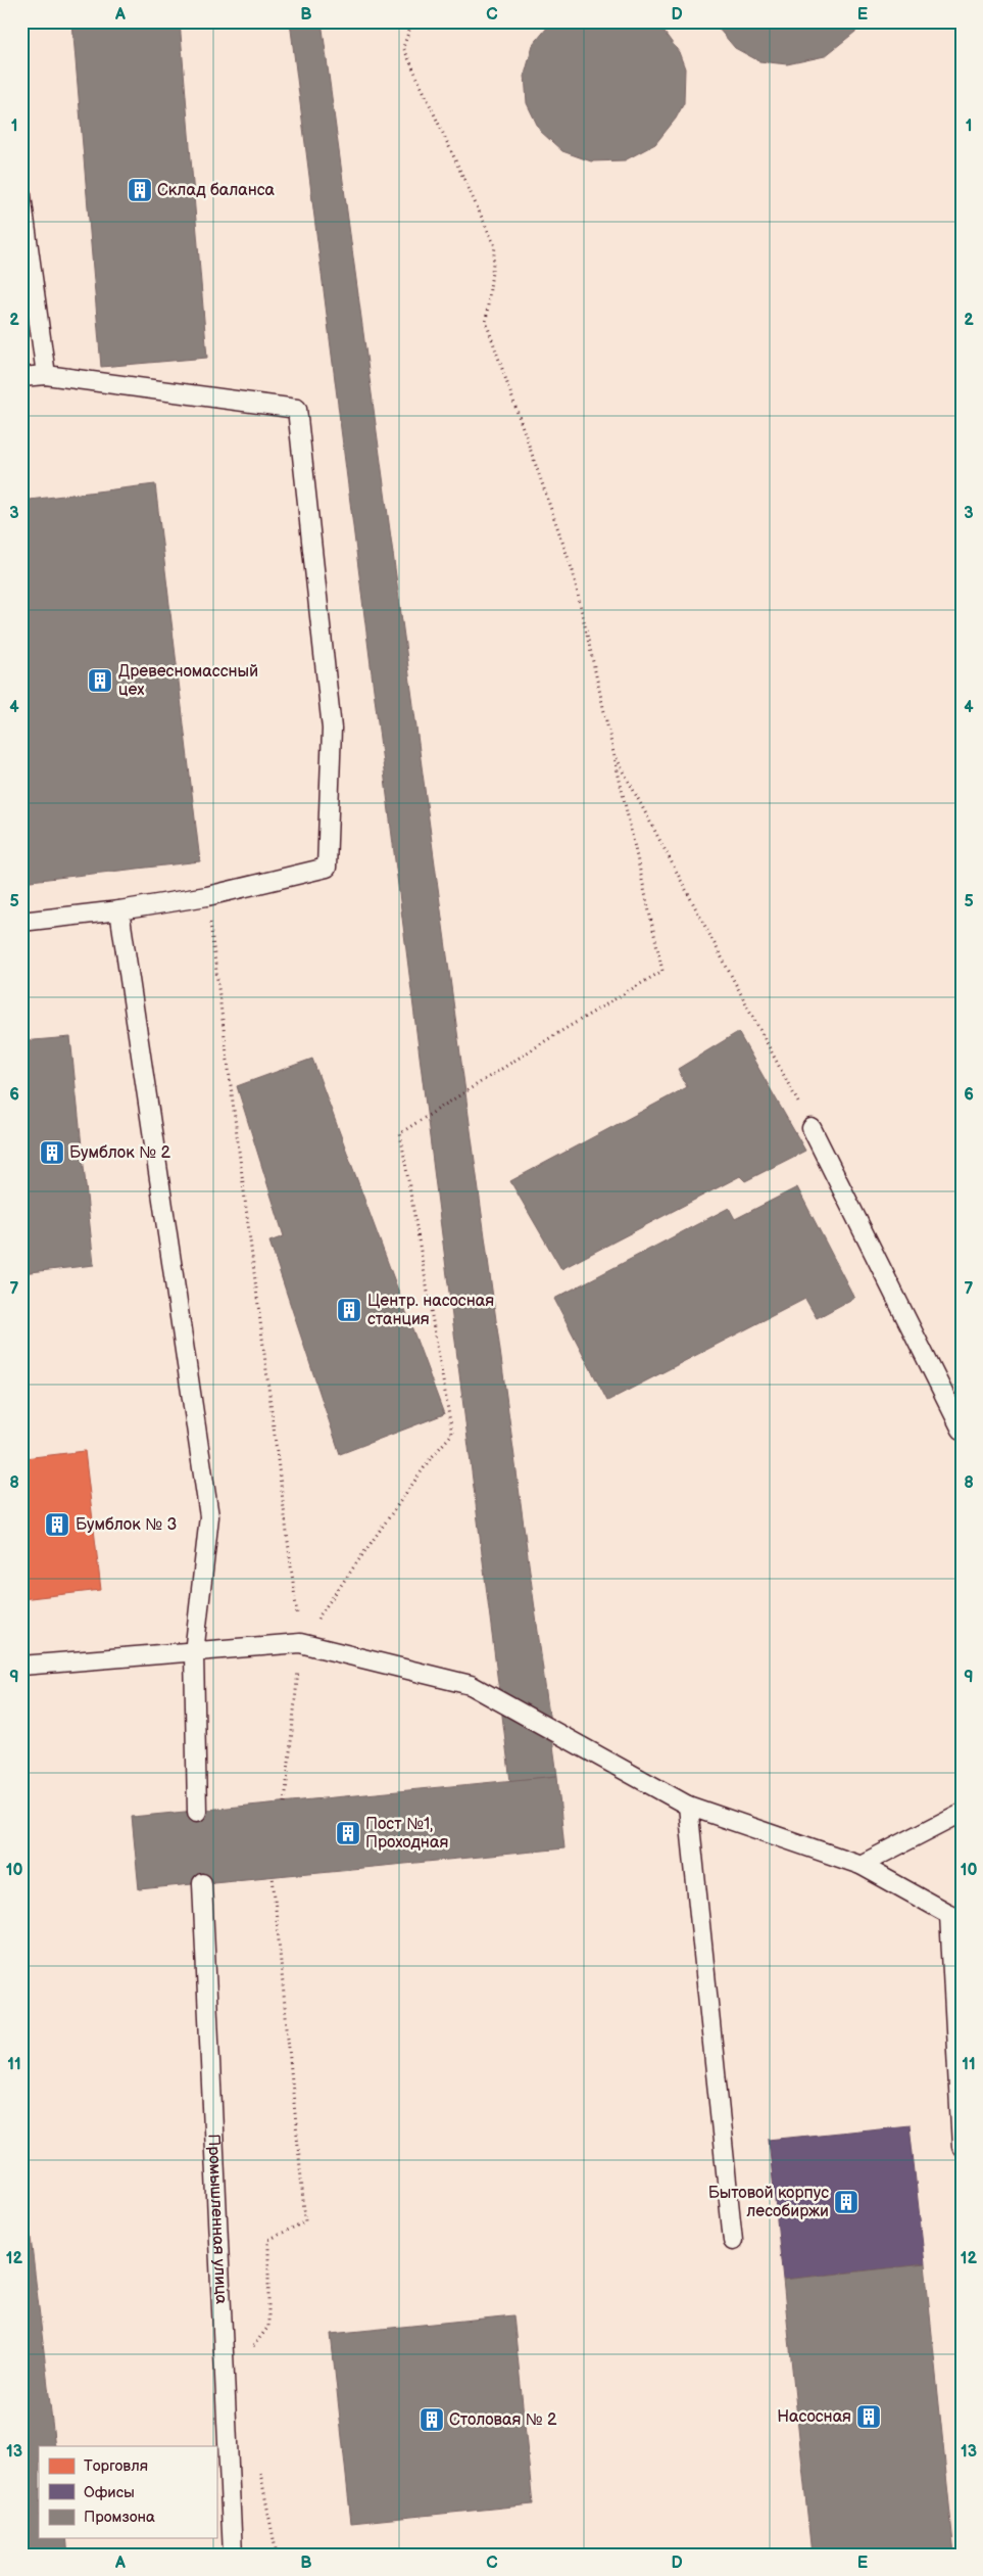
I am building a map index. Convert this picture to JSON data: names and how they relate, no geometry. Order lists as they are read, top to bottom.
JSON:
{
  "streets": {
    "lane": ["Промышленная улица"]
  },
  "places": {
    "building": [
      "Склад баланса",
      "Древесномассный цех",
      "Бумблок № 2",
      "Центр. насосная станция",
      "Бумблок № 3",
      "Пост №1, Проходная",
      "Бытовой корпус лесобиржи",
      "Насосная",
      "Столовая № 2"
    ]
  },
  "legend": ["Торговля", "Офисы", "Промзона"],
  "grid": {
    "columns": [
      "A",
      "B",
      "C",
      "D",
      "E"
    ],
    "rows": [
      "1",
      "2",
      "3",
      "4",
      "5",
      "6",
      "7",
      "8",
      "9",
      "10",
      "11",
      "12",
      "13"
    ]
  }
}
